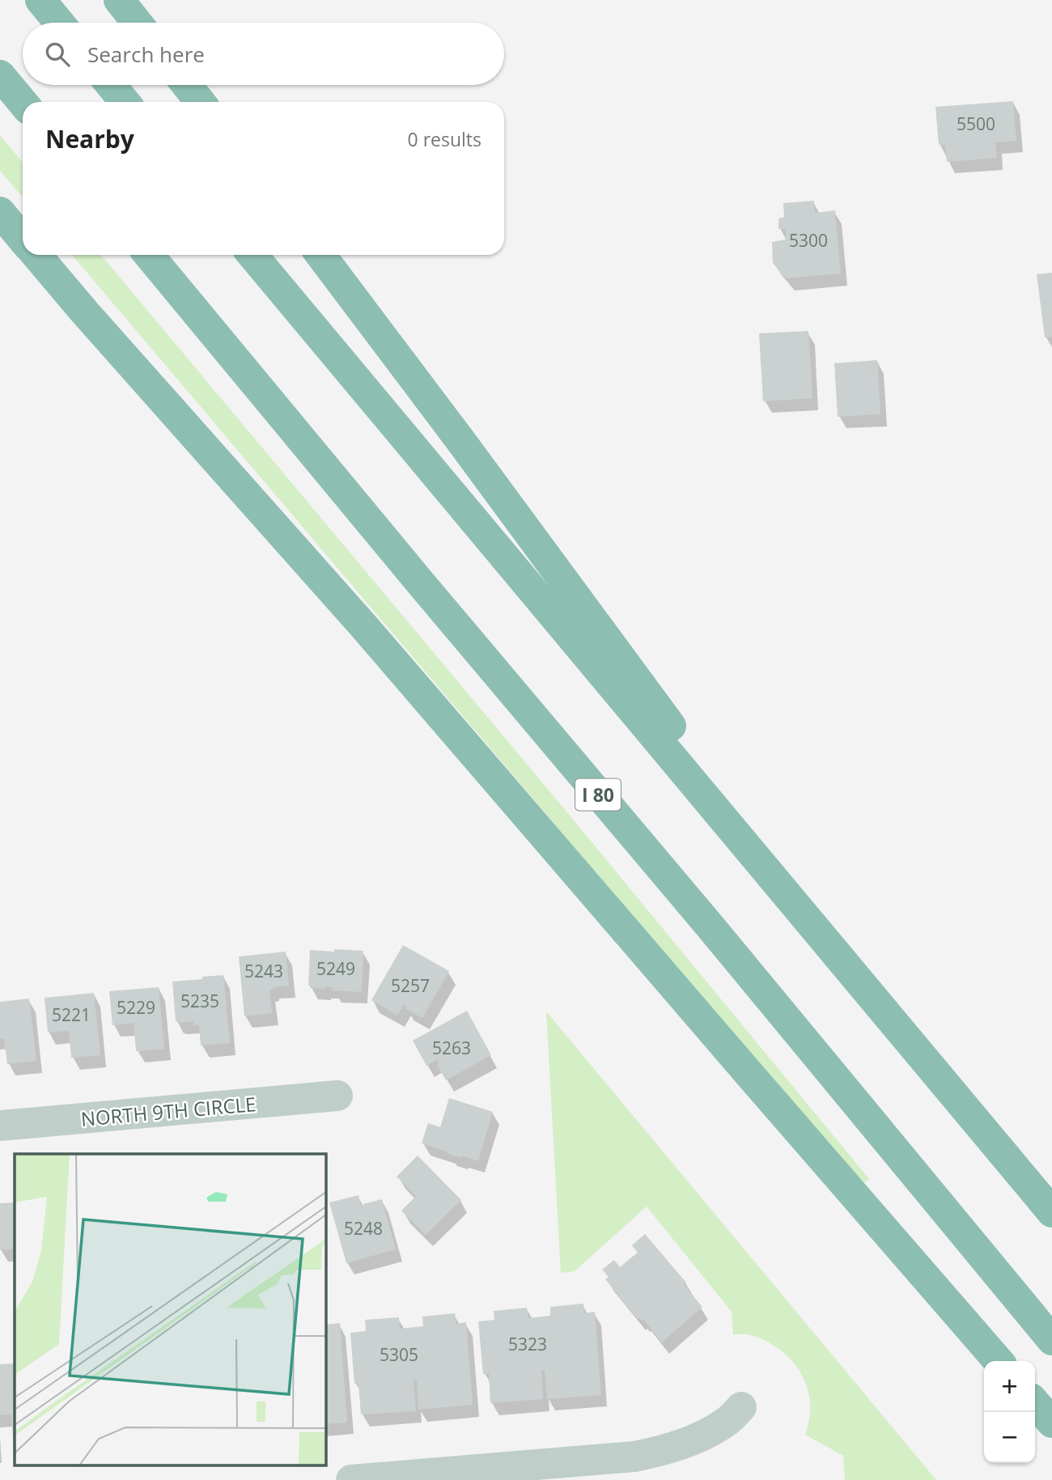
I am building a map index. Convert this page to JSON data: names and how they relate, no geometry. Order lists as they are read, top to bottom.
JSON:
{
  "streets": {
    "highway": ["I 80"],
    "street": ["NORTH 9TH CIRCLE"]
  },
  "house_numbers": [
    "5500",
    "5300",
    "5249",
    "5243",
    "5257",
    "5235",
    "5229",
    "5221",
    "5263",
    "5248",
    "5323",
    "5305"
  ],
  "page": {
    "search": "Search here",
    "heading": ["Nearby", "0 results"],
    "map_buttons": ["+", "−"]
  }
}
